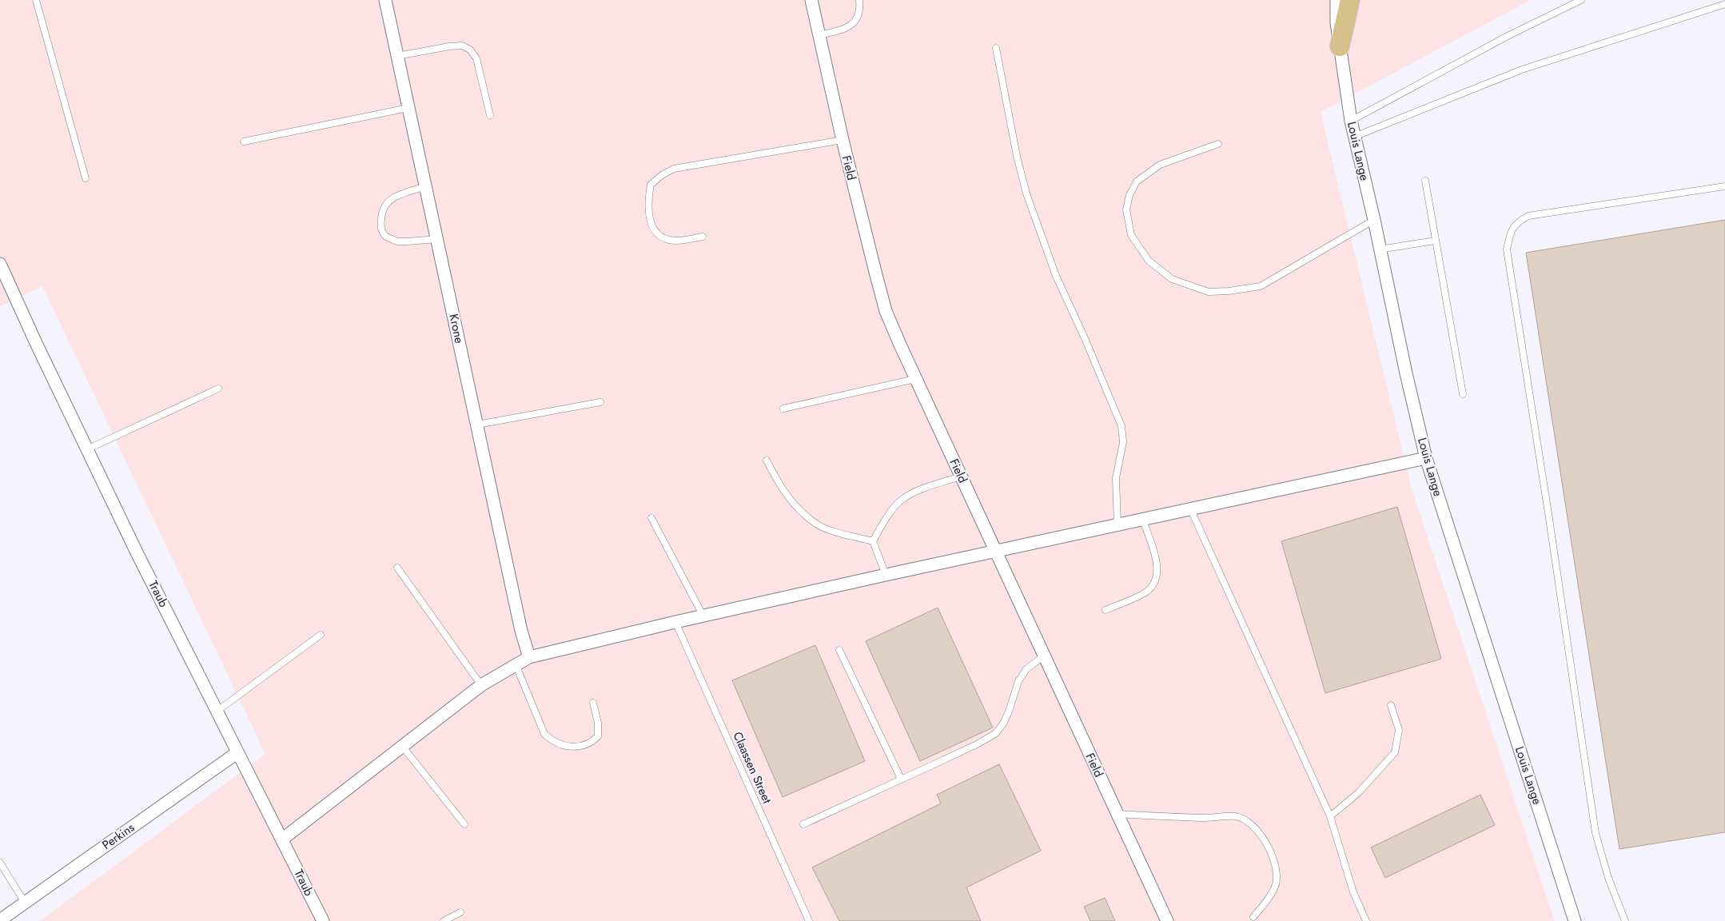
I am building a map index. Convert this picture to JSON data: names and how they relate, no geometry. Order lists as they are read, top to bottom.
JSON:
{
  "streets": {
    "street": [
      "Louis Lange",
      "Field",
      "Krone",
      "Traub",
      "Perkins"
    ],
    "lane": ["Claassen Street"]
  },
  "crossings": [
    ["Traub", "Perkins"]
  ]
}
